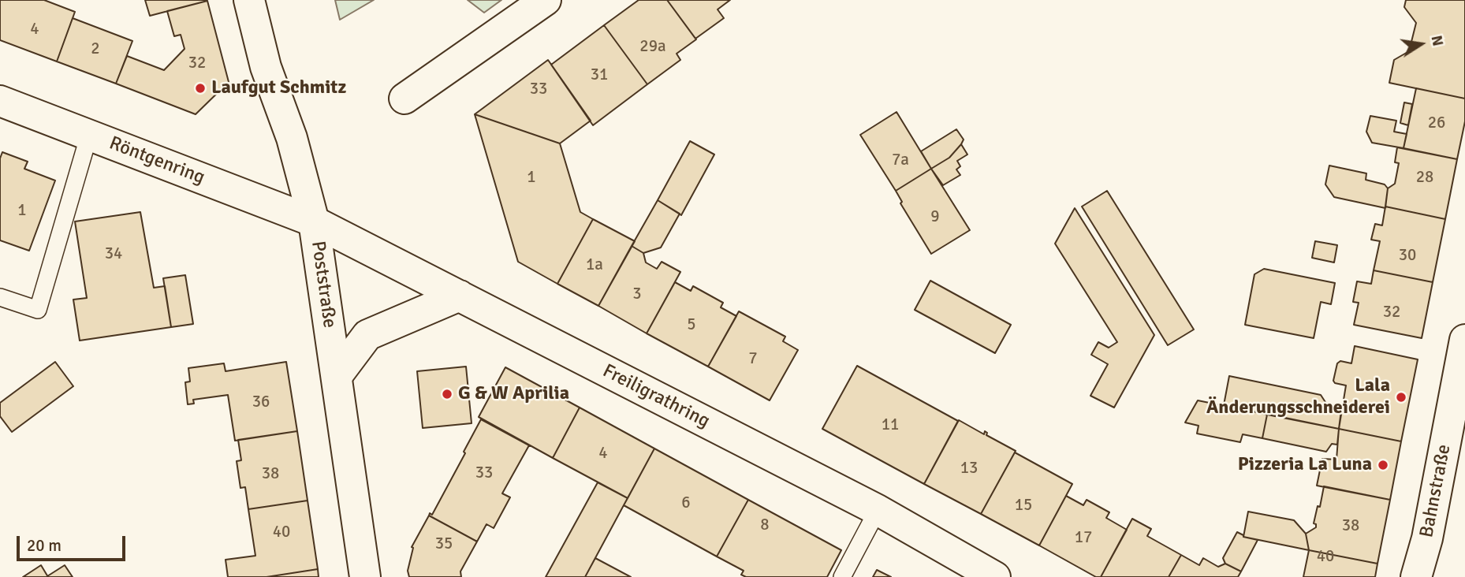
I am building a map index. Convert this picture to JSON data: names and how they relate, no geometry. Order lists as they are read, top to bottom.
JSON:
{
  "streets": {
    "main road": [
      "Röntgenring",
      "Poststraße",
      "Freiligrathring",
      "Bahnstraße"
    ]
  },
  "crossings": [
    ["Röntgenring", "Poststraße"],
    ["Röntgenring", "Freiligrathring"],
    ["Poststraße", "Freiligrathring"]
  ],
  "places": [
    "Laufgut Schmitz",
    "G & W Aprilia",
    "Lala Änderungsschneiderei",
    "Pizzeria La Luna"
  ],
  "house_numbers": [
    "4",
    "29a",
    "2",
    "32",
    "31",
    "33",
    "26",
    "7a",
    "1",
    "28",
    "1",
    "9",
    "34",
    "30",
    "1a",
    "3",
    "32",
    "5",
    "7",
    "36",
    "11",
    "4",
    "13",
    "33",
    "38",
    "6",
    "15",
    "8",
    "38",
    "40",
    "17",
    "35",
    "40"
  ],
  "scale_bar": "20 m",
  "north": "right"
}
